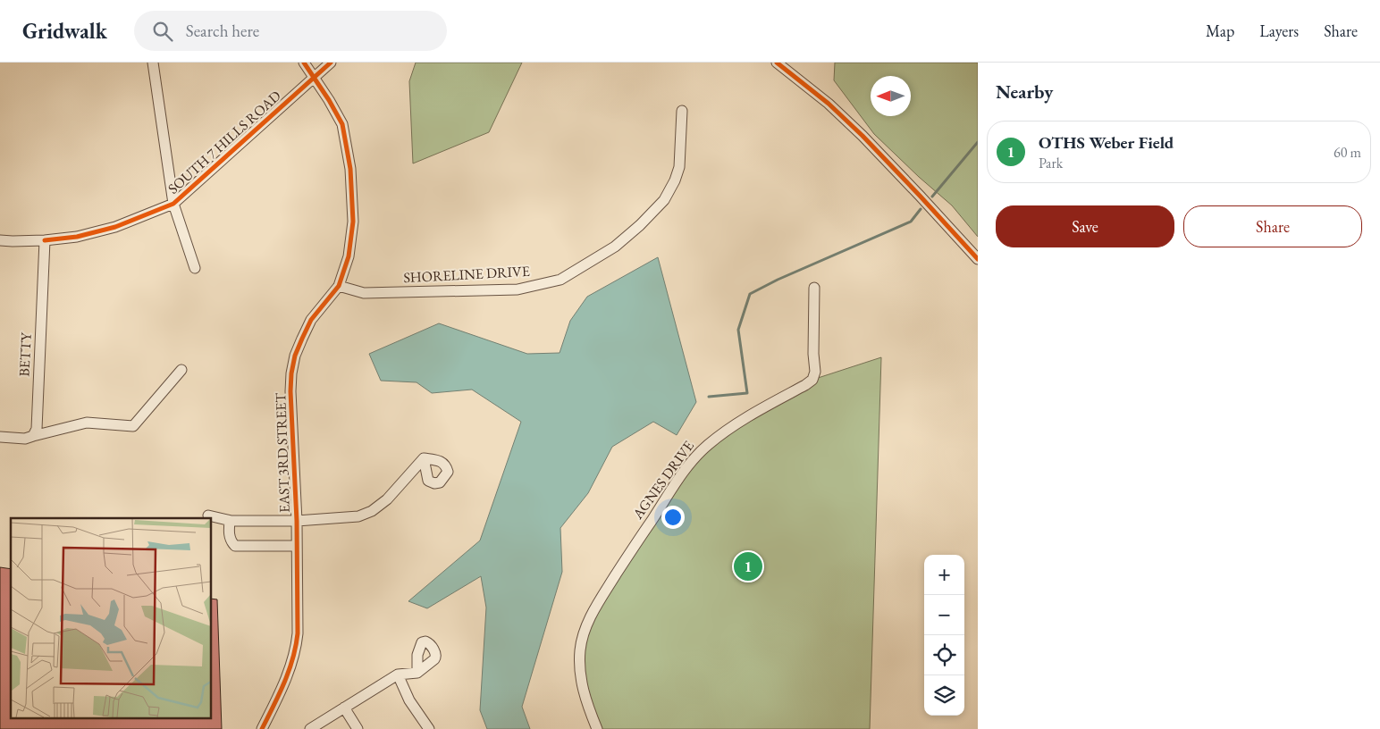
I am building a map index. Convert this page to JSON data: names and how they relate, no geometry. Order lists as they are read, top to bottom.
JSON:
{
  "streets": {
    "street": [
      "SOUTH 7 HILLS ROAD",
      "SHORELINE DRIVE",
      "BETTY",
      "EAST 3RD STREET",
      "AGNES DRIVE"
    ]
  },
  "crossings": [
    ["SOUTH 7 HILLS ROAD", "BETTY"],
    ["SOUTH 7 HILLS ROAD", "EAST 3RD STREET"],
    ["SHORELINE DRIVE", "EAST 3RD STREET"]
  ],
  "north": "left",
  "page": {
    "header": "Gridwalk",
    "search": "Search here",
    "nav": ["Map", "Layers", "Share"],
    "heading": "Nearby",
    "list": [
      {
        "mark": "1",
        "name": "OTHS Weber Field",
        "note": "Park",
        "value": "60 m"
      }
    ],
    "buttons": ["Save", "Share"],
    "pins": "1",
    "map_buttons": ["+", "−"]
  }
}
